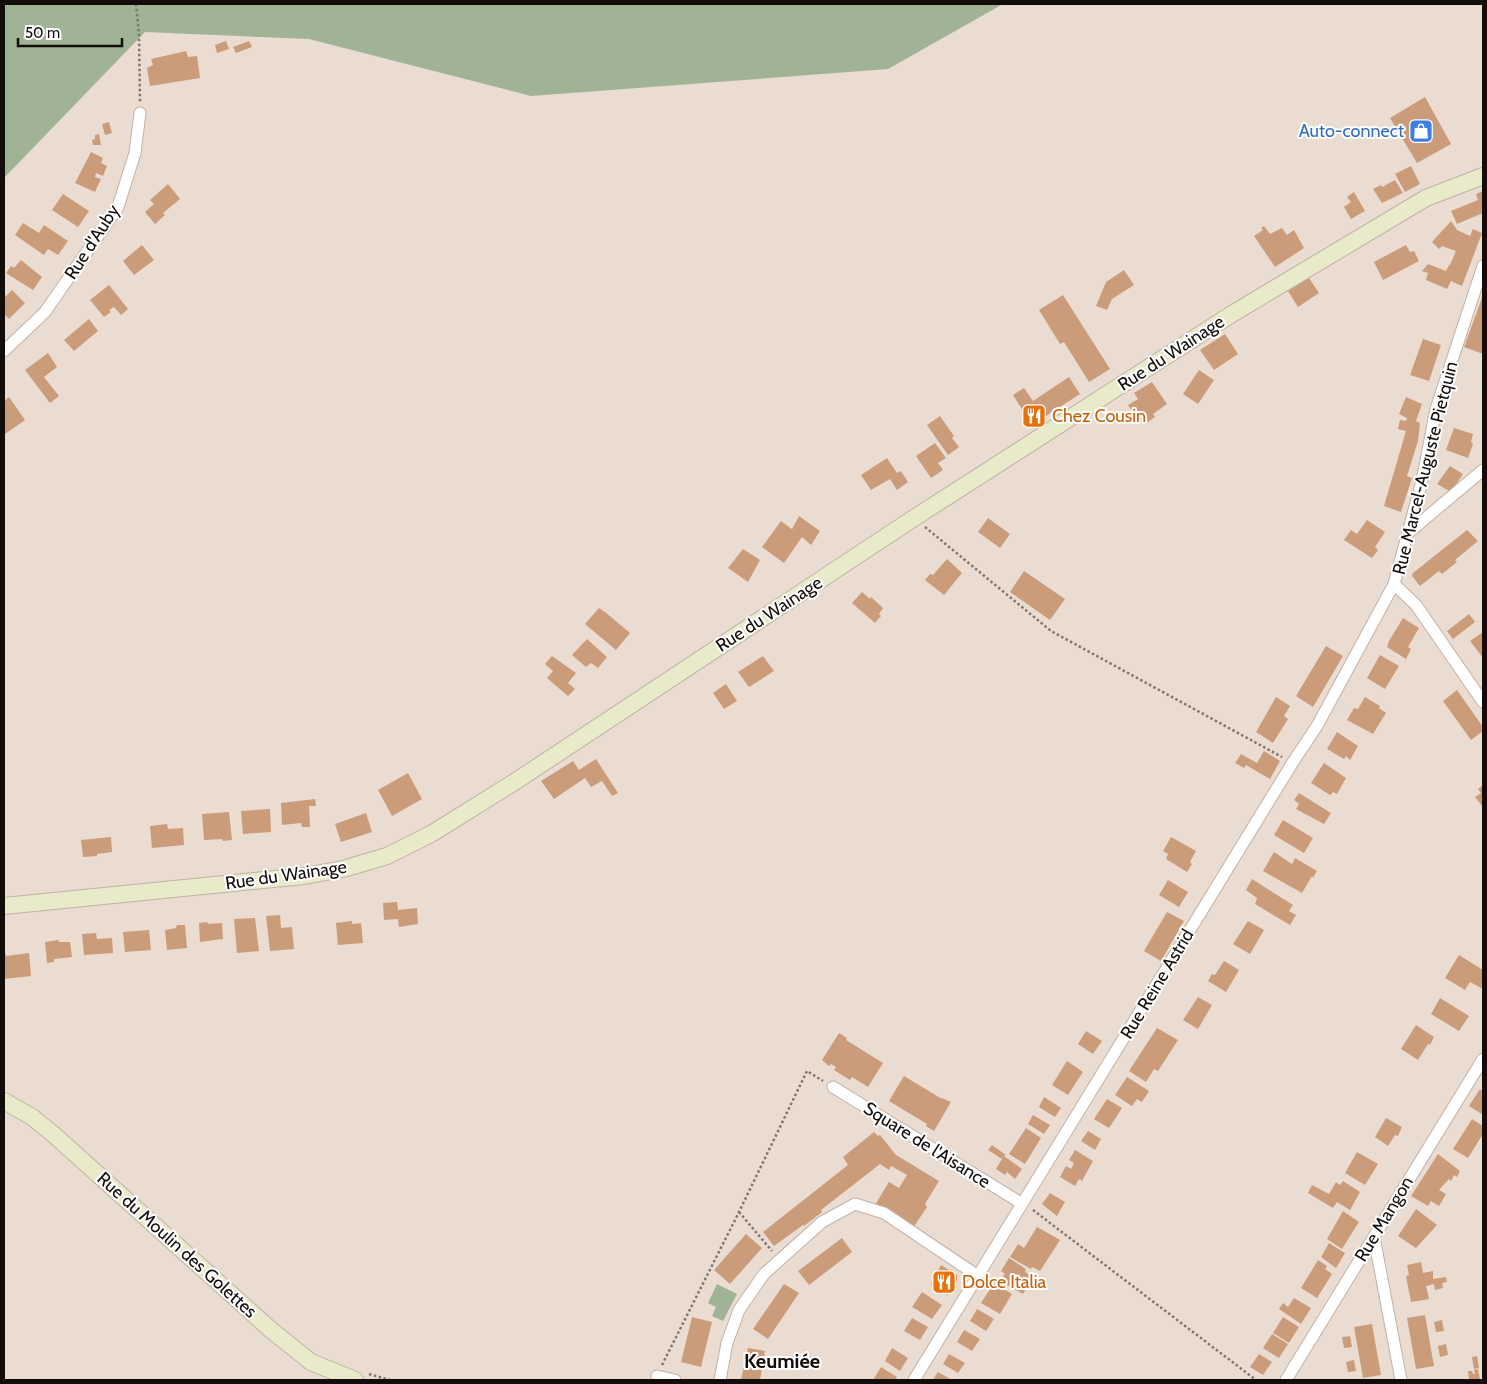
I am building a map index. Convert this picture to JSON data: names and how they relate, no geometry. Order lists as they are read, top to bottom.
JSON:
{
  "streets": {
    "main road": ["Rue du Wainage", "Rue du Moulin des Golettes"],
    "street": [
      "Rue d'Auby",
      "Rue Marcel-Auguste Pietquin",
      "Rue Reine Astrid",
      "Square de l'Aisance",
      "Rue Mangon"
    ]
  },
  "crossings": [
    ["Rue Marcel-Auguste Pietquin", "Rue Reine Astrid"],
    ["Rue Reine Astrid", "Square de l'Aisance"]
  ],
  "districts": ["Keumiée"],
  "places": {
    "shop": ["Auto-connect"],
    "restaurant": ["Chez Cousin", "Dolce Italia"]
  },
  "scale_bar": "50 m"
}
